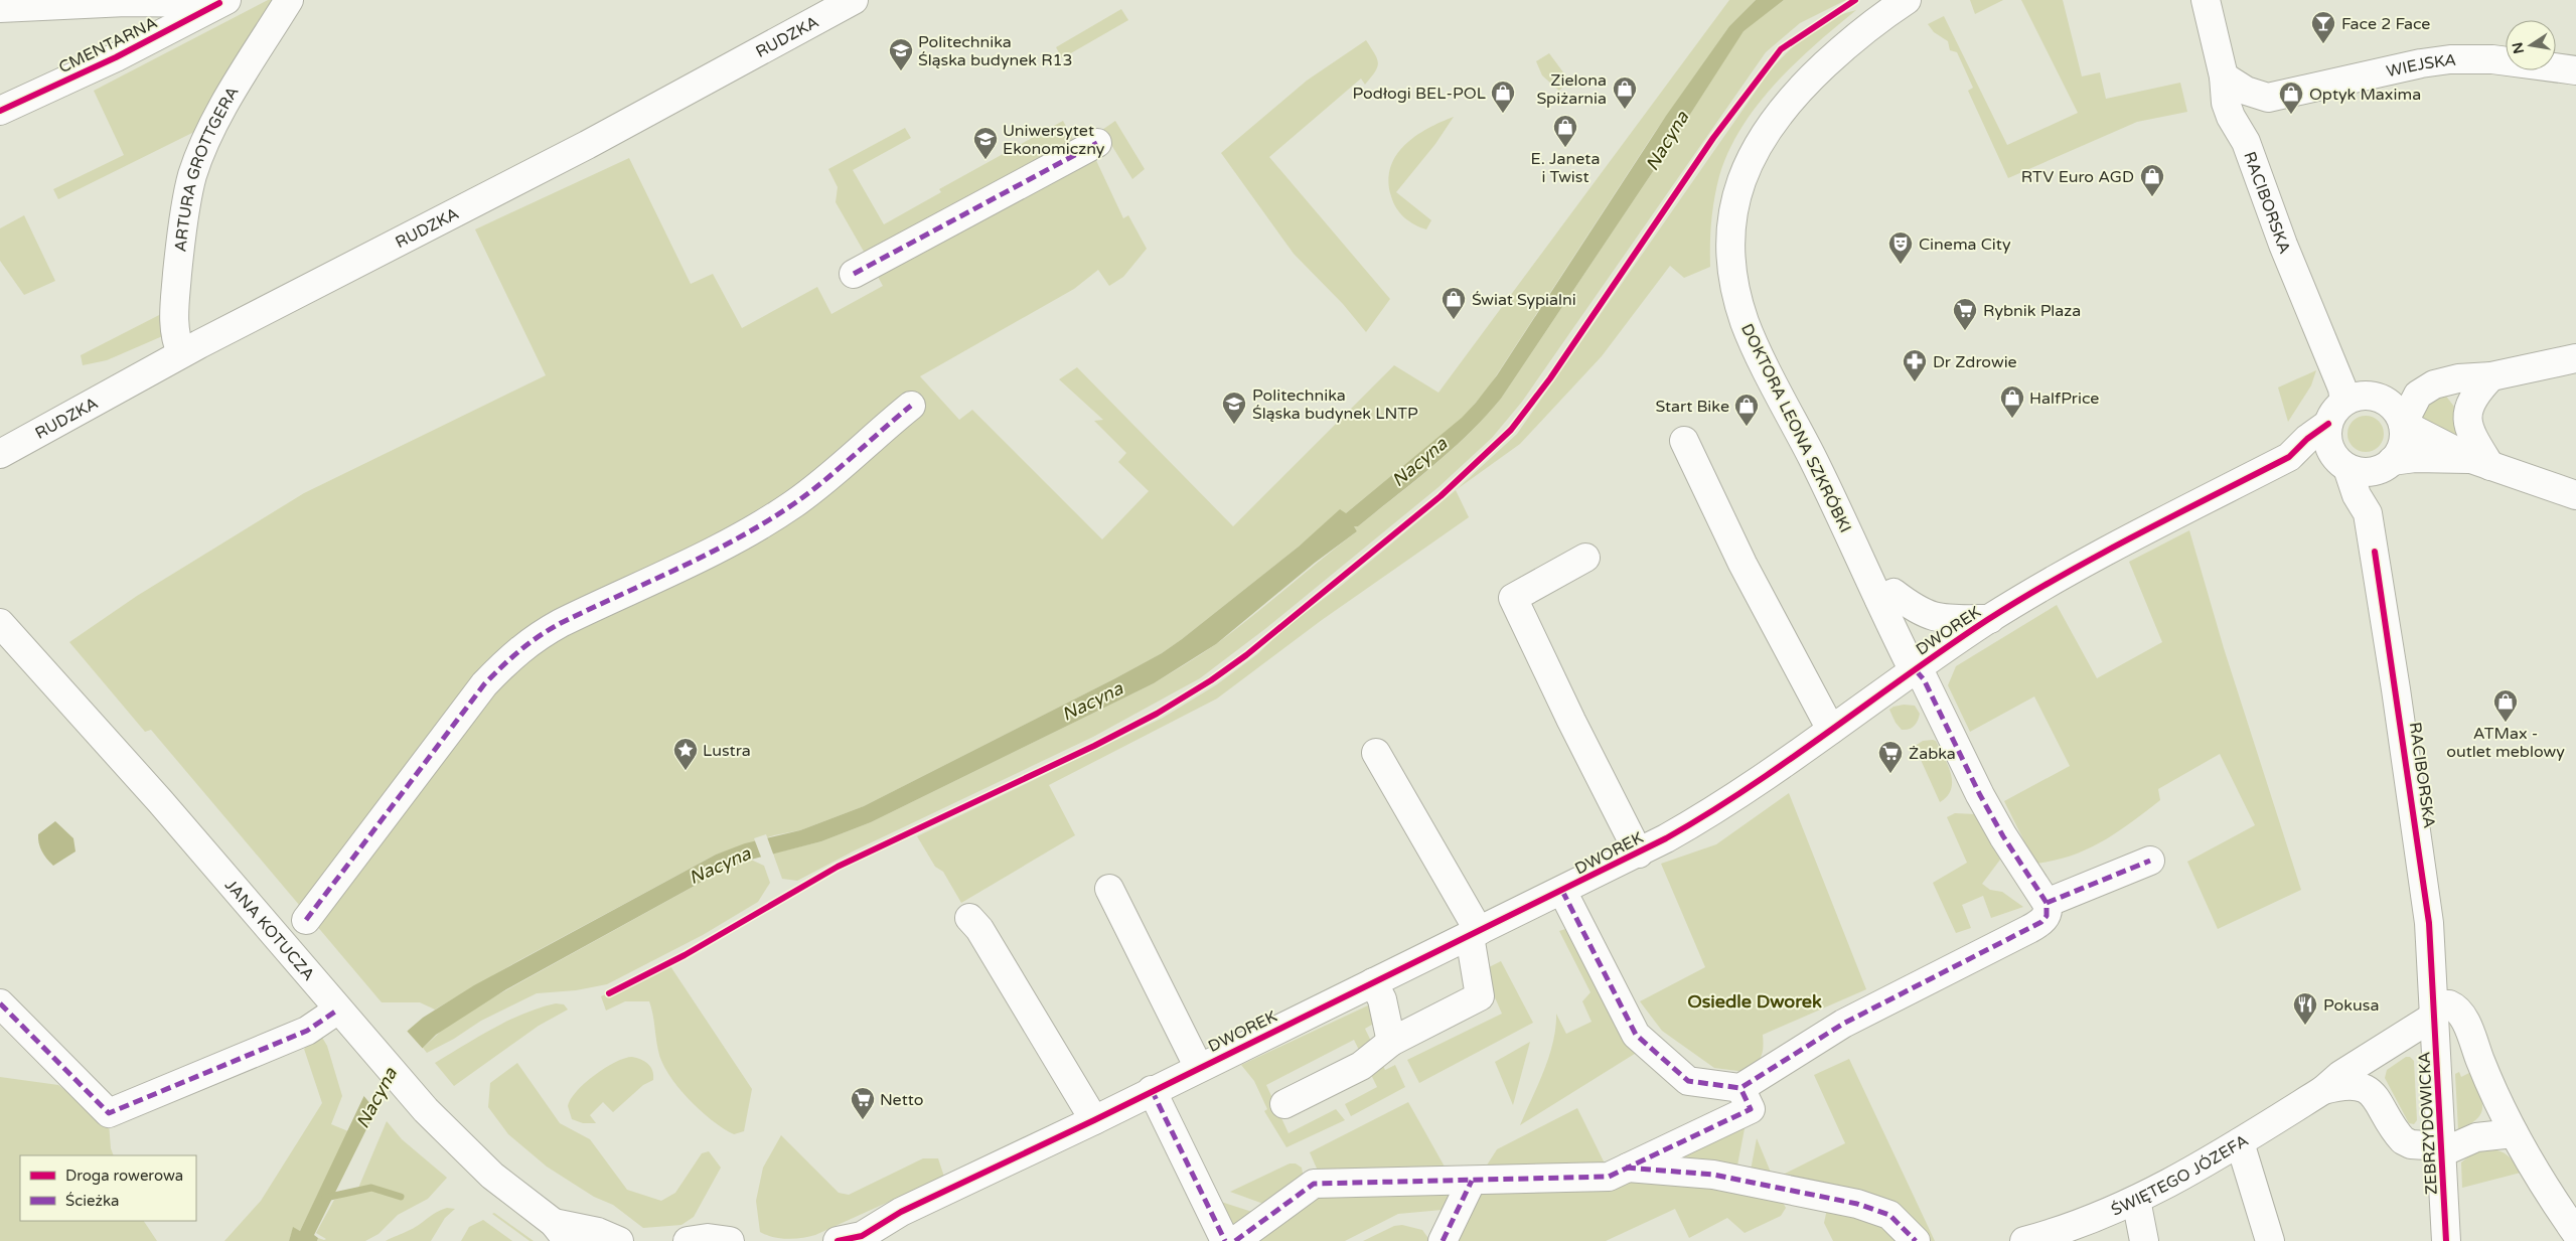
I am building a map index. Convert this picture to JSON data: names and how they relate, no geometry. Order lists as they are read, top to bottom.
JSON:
{
  "streets": {
    "street": [
      "RUDZKA",
      "CMENTARNA",
      "WIEJSKA",
      "ARTURA GROTTGERA",
      "RACIBORSKA",
      "DOKTORA LEONA SZKRÓBKI",
      "DWOREK",
      "JANA KOTUCZA",
      "ZEBRZYDOWICKA",
      "ŚWIĘTEGO JÓZEFA"
    ]
  },
  "crossings": [
    ["RUDZKA", "ARTURA GROTTGERA"],
    ["RACIBORSKA", "DWOREK"],
    ["RACIBORSKA", "ZEBRZYDOWICKA"],
    ["RACIBORSKA", "ŚWIĘTEGO JÓZEFA"],
    ["DOKTORA LEONA SZKRÓBKI", "DWOREK"],
    ["ZEBRZYDOWICKA", "ŚWIĘTEGO JÓZEFA"]
  ],
  "districts": ["Osiedle Dworek"],
  "water": ["Nacyna"],
  "places": {
    "bar": ["Face 2 Face"],
    "school or university": ["Politechnika Śląska budynek R13", "Uniwersytet Ekonomiczny", "Politechnika Śląska budynek LNTP"],
    "shop": [
      "Zielona Spiżarnia",
      "Podłogi BEL-POL",
      "Optyk Maxima",
      "E. Janeta i Twist",
      "RTV Euro AGD",
      "Świat Sypialni",
      "HalfPrice",
      "Start Bike",
      "ATMax - outlet meblowy"
    ],
    "theatre": ["Cinema City"],
    "supermarket": ["Rybnik Plaza", "Żabka", "Netto"],
    "pharmacy": ["Dr Zdrowie"],
    "place": ["Lustra"],
    "restaurant": ["Pokusa"]
  },
  "legend": ["Droga rowerowa", "Ścieżka"],
  "north": "left"
}
